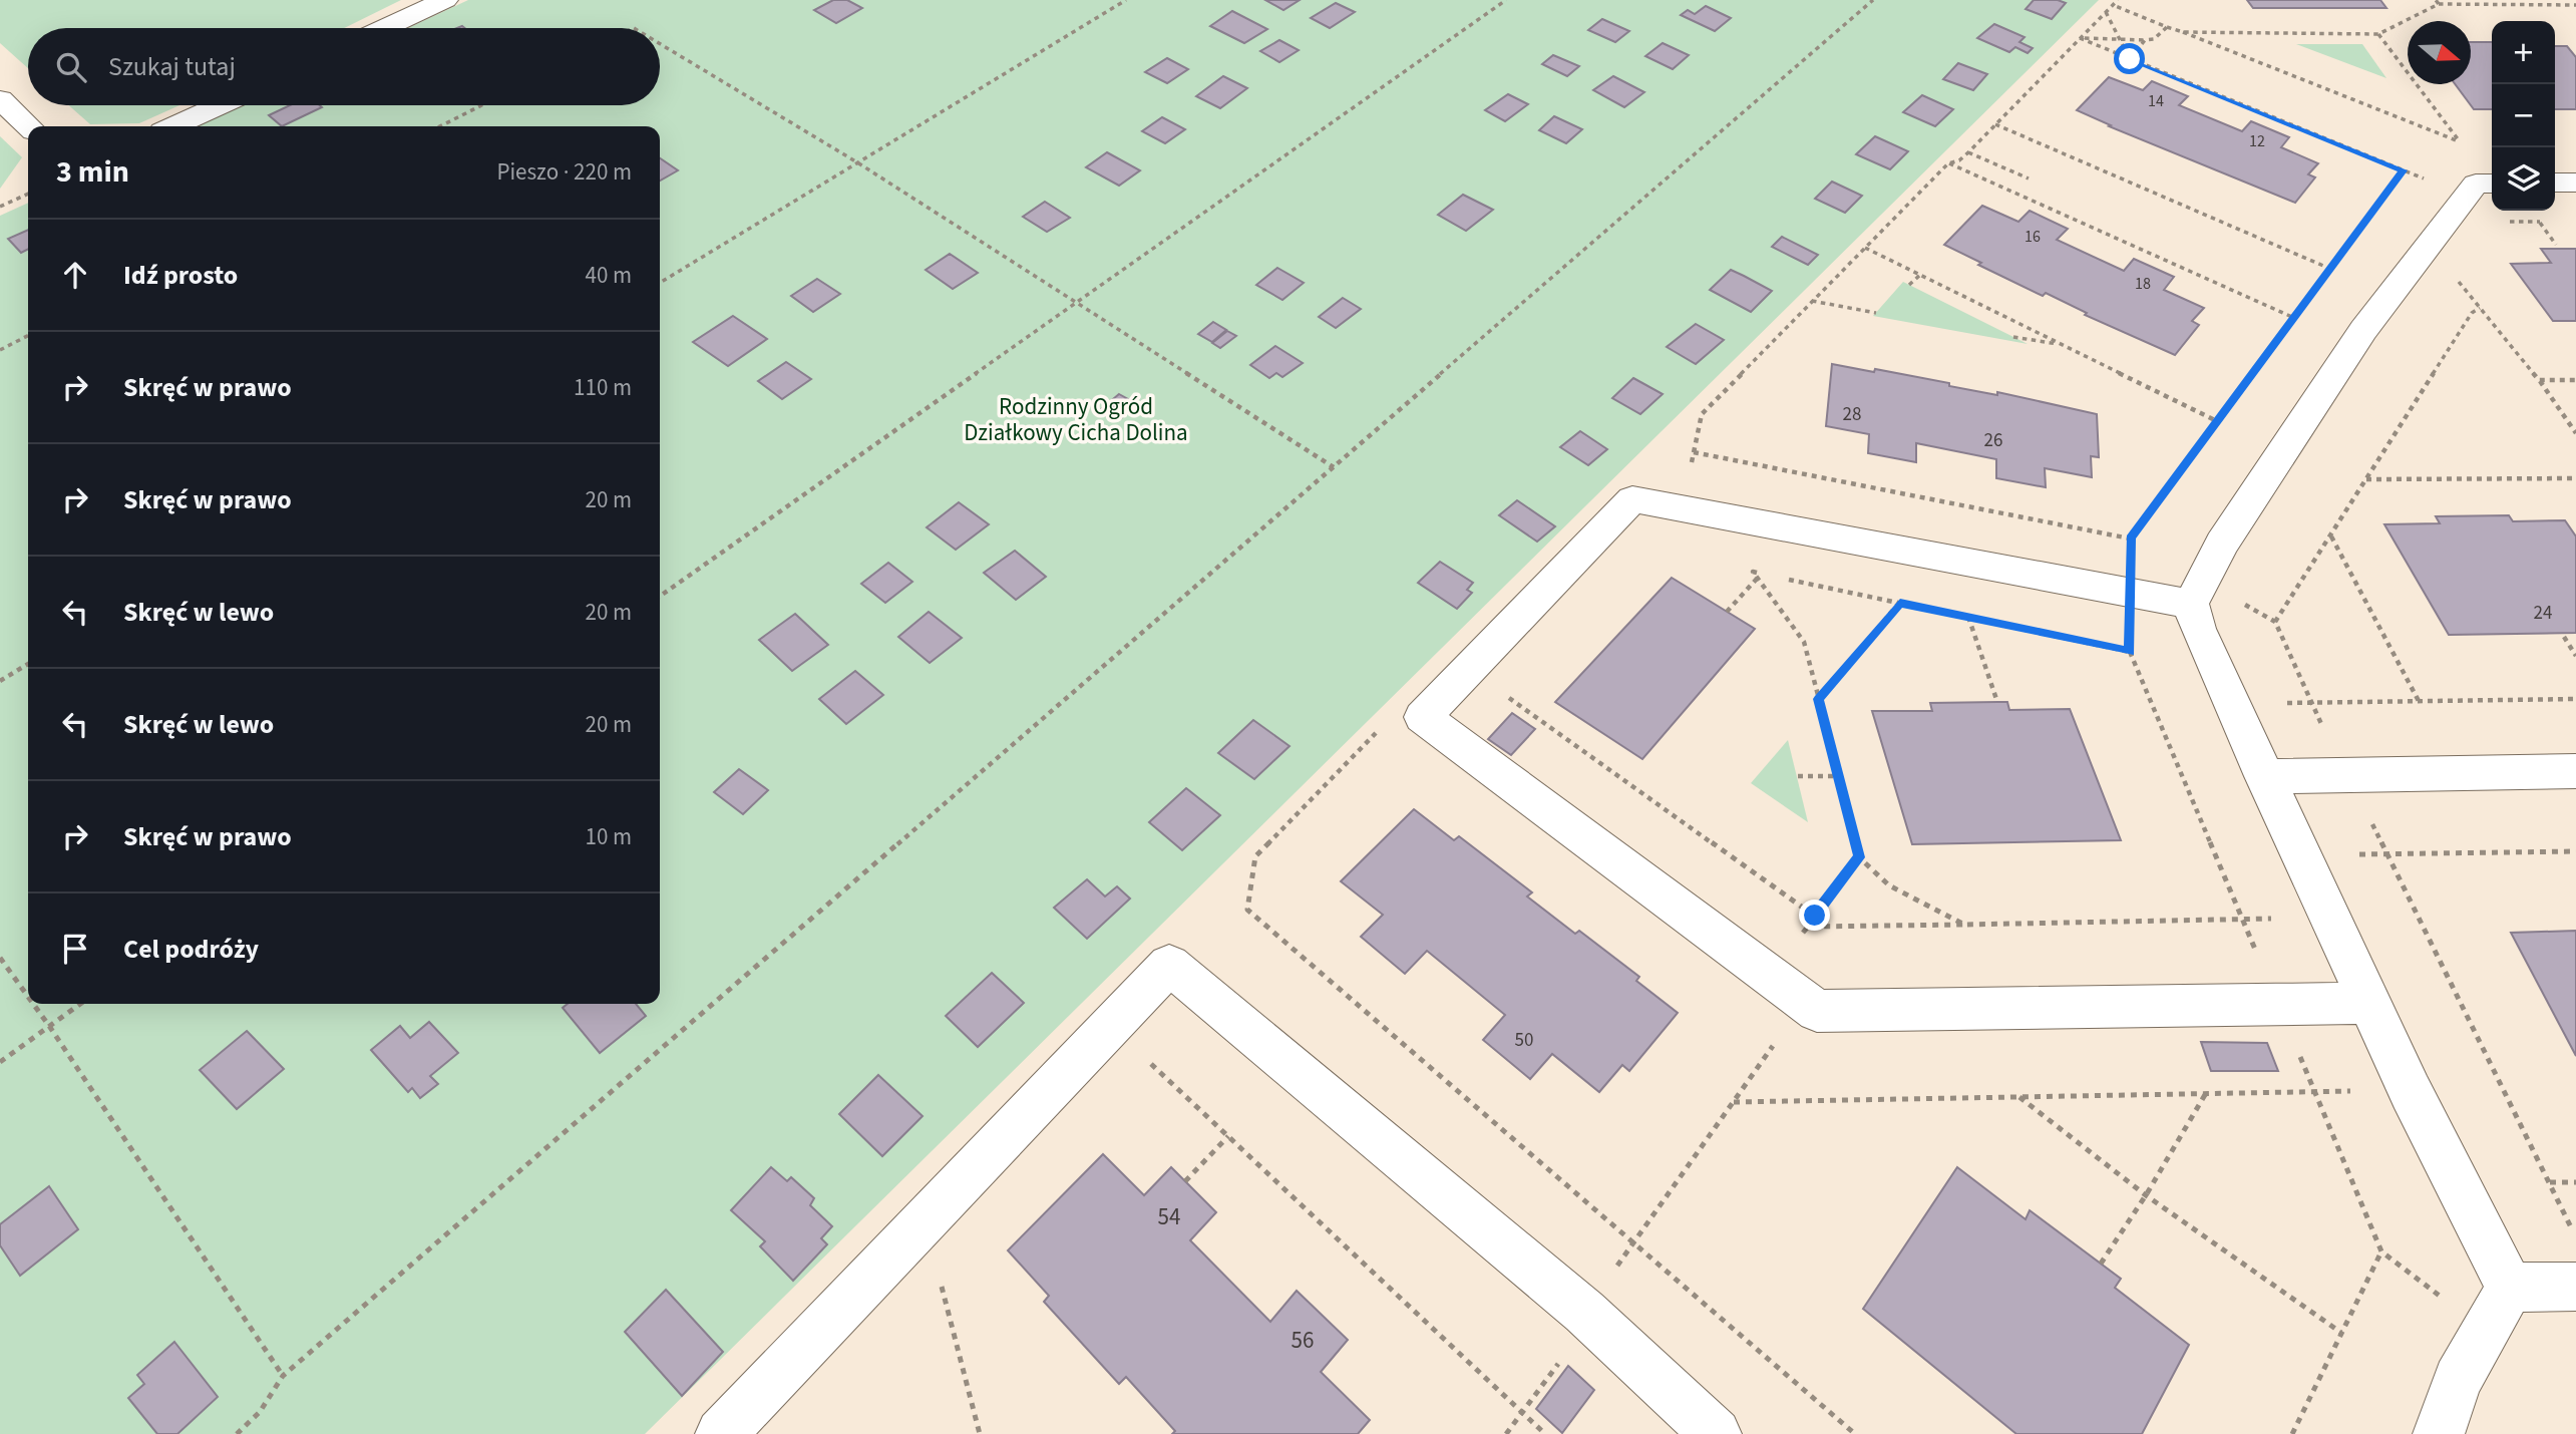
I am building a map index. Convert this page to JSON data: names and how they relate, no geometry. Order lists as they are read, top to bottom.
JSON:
{
  "parks": ["Rodzinny Ogród Działkowy Cicha Dolina"],
  "house_numbers": [
    "14",
    "12",
    "16",
    "18",
    "28",
    "26",
    "24",
    "50",
    "54",
    "56"
  ],
  "north": "right",
  "page": {
    "map_buttons": ["+", "−"],
    "search": "Szukaj tutaj",
    "heading": ["3 min", "Pieszo · 220 m"],
    "list": [
      ["Idź prosto", "40 m"],
      ["Skręć w prawo", "110 m"],
      ["Skręć w prawo", "20 m"],
      ["Skręć w lewo", "20 m"],
      ["Skręć w lewo", "20 m"],
      ["Skręć w prawo", "10 m"],
      "Cel podróży"
    ]
  }
}
